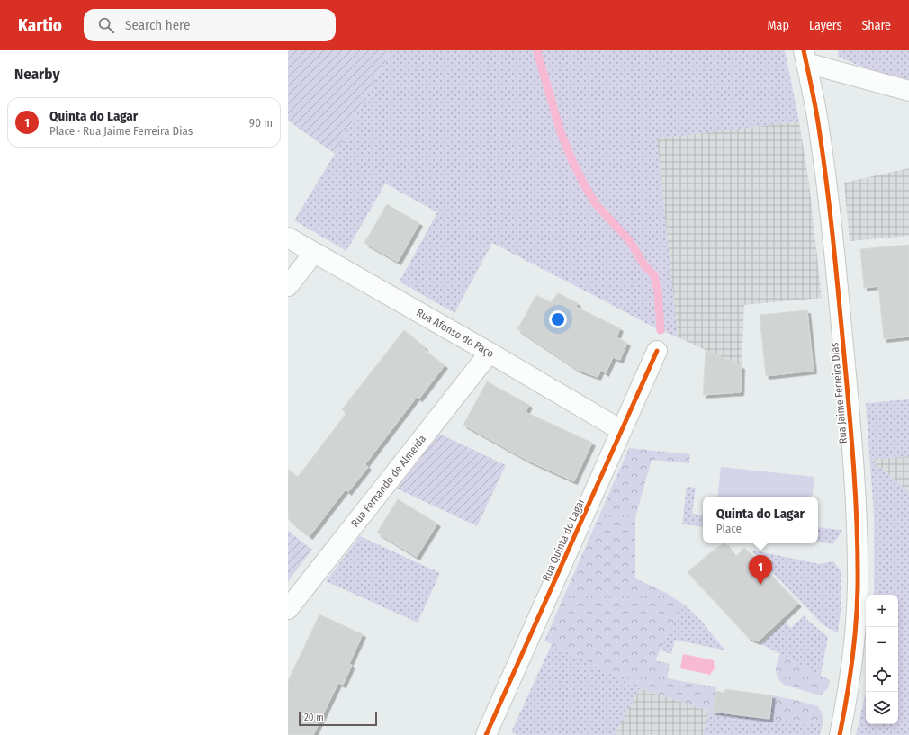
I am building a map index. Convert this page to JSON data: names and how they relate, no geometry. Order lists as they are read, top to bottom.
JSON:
{
  "streets": {
    "street": [
      "Rua Afonso do Paço",
      "Rua Jaime Ferreira Dias",
      "Rua Fernando de Almeida",
      "Rua Quinta do Lagar"
    ]
  },
  "crossings": [
    ["Rua Afonso do Paço", "Rua Fernando de Almeida"],
    ["Rua Afonso do Paço", "Rua Quinta do Lagar"]
  ],
  "scale_bar": "20 m",
  "page": {
    "header": "Kartio",
    "search": "Search here",
    "nav": ["Map", "Layers", "Share"],
    "heading": "Nearby",
    "list": [
      {
        "mark": "1",
        "name": "Quinta do Lagar",
        "note": "Place · Rua Jaime Ferreira Dias",
        "value": "90 m"
      }
    ],
    "popup": ["Quinta do Lagar", "Place"],
    "pins": "1",
    "map_buttons": ["+", "−"],
    "scale": "20 m"
  }
}
